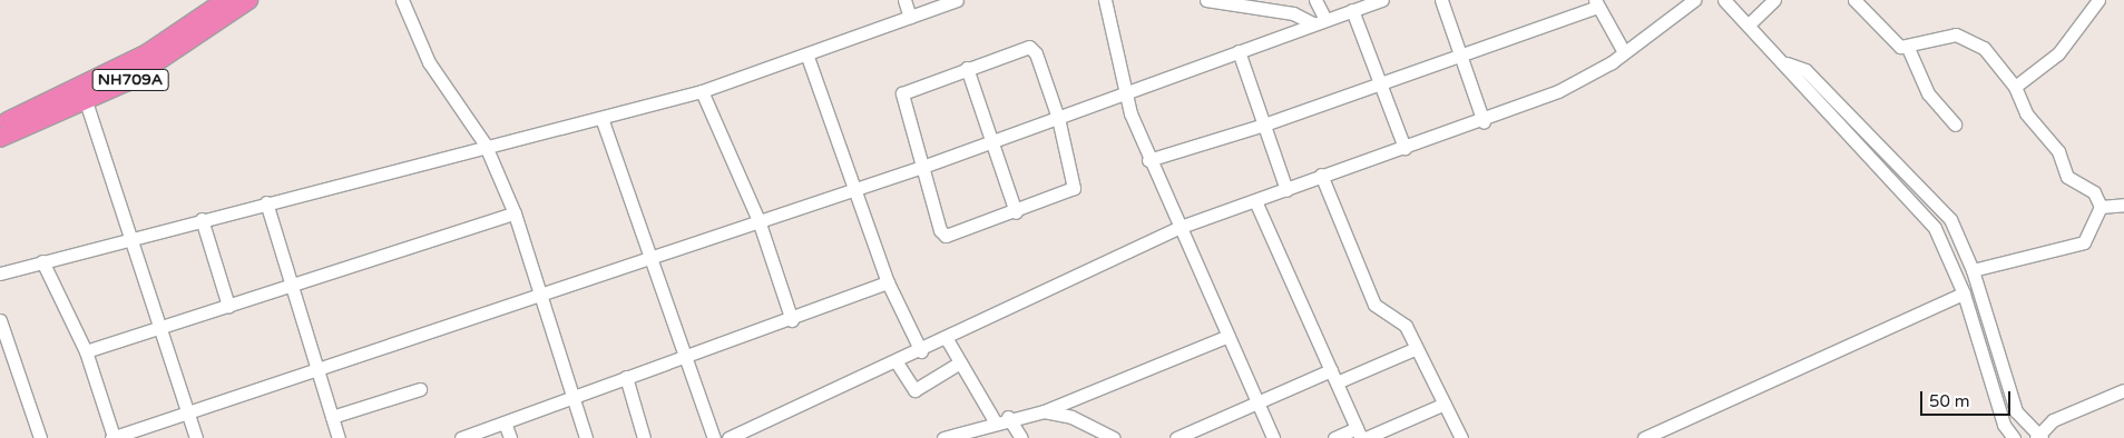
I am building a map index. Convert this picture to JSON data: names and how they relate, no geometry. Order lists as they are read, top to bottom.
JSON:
{
  "streets": {
    "highway": ["NH709A"]
  },
  "scale_bar": "50 m"
}
